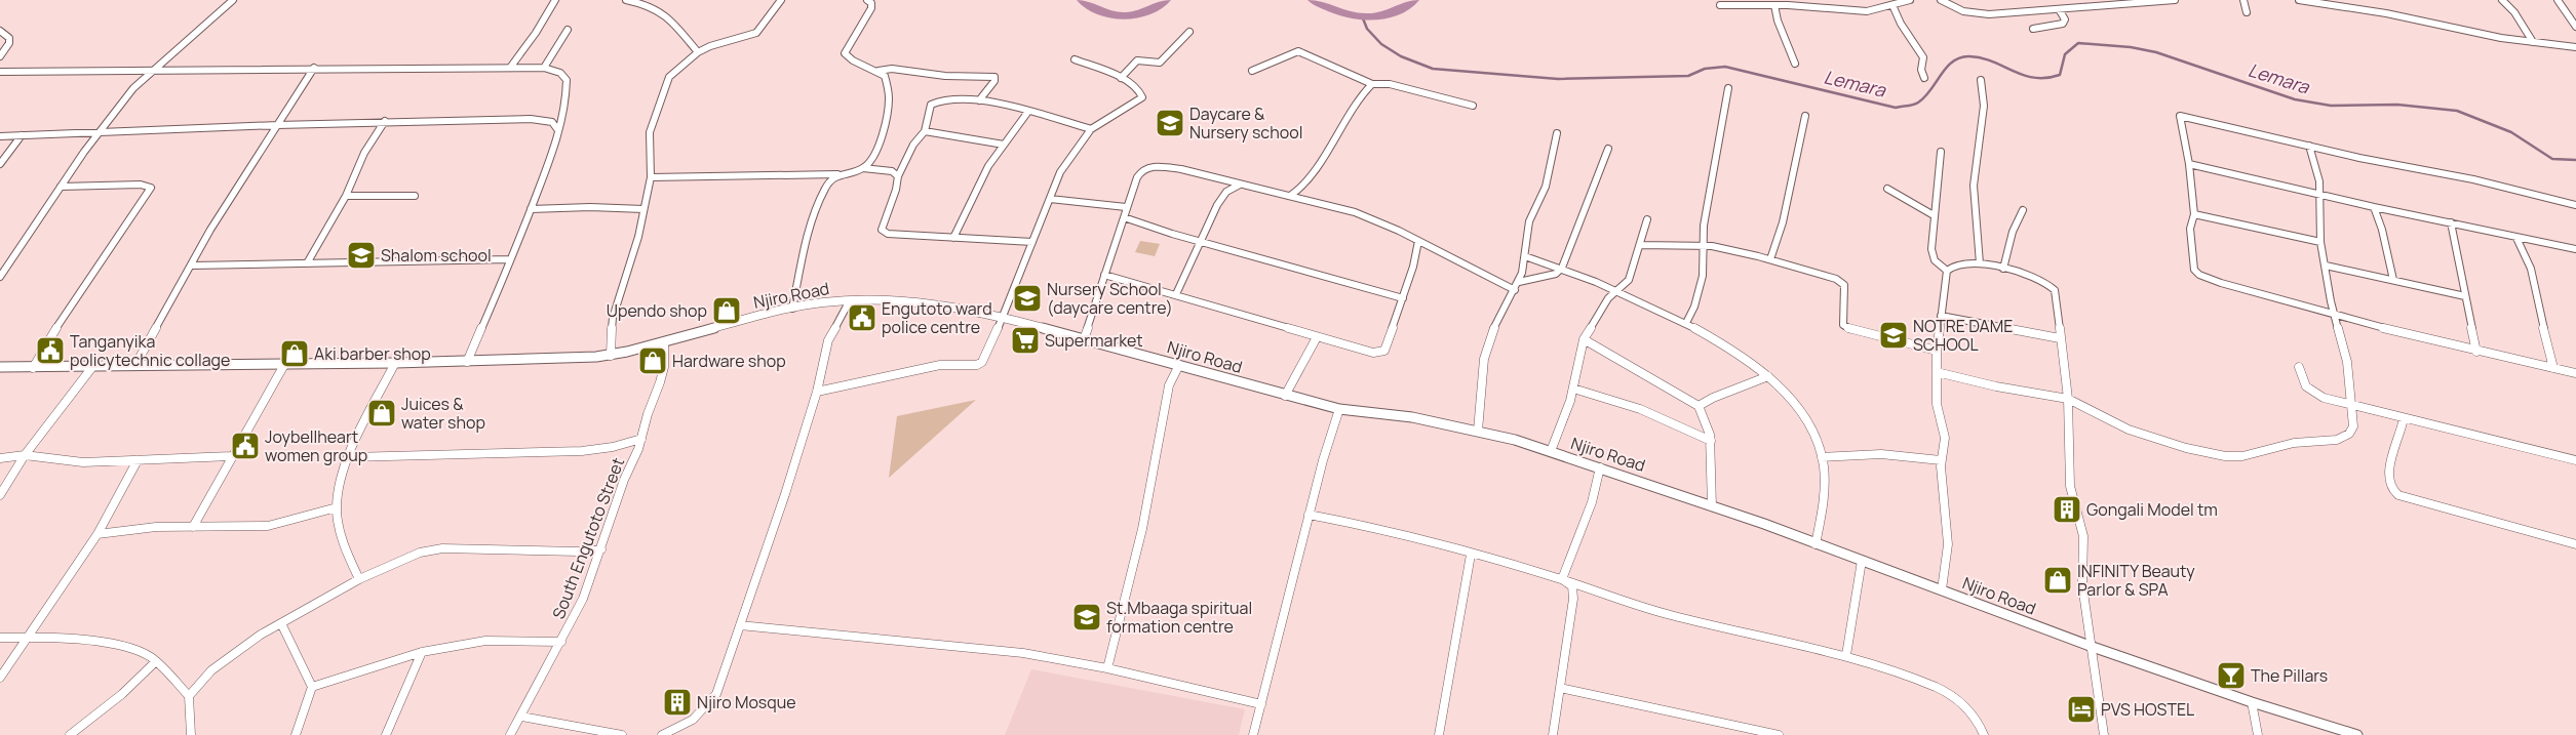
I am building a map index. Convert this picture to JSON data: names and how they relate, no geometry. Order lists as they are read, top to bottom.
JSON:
{
  "streets": {
    "street": ["Njiro Road", "South Engutoto Street"]
  },
  "crossings": [
    ["Njiro Road", "South Engutoto Street"]
  ],
  "water": ["Lemara"],
  "places": {
    "school or university": [
      "Daycare & Nursery school",
      "Shalom school",
      "Nursery School (daycare centre)",
      "NOTRE DAME SCHOOL",
      "St.Mbaaga spiritual formation centre"
    ],
    "shop": [
      "Upendo shop",
      "Aki barber shop",
      "Hardware shop",
      "Juices & water shop",
      "INFINITY Beauty Parlor & SPA"
    ],
    "public building": ["Engutoto ward police centre", "Tanganyika policytechnic collage", "Joybellheart women group"],
    "supermarket": ["Supermarket"],
    "building": ["Gongali Model tm", "Njiro Mosque"],
    "bar": ["The Pillars"],
    "hotel": ["PVS HOSTEL"]
  }
}
